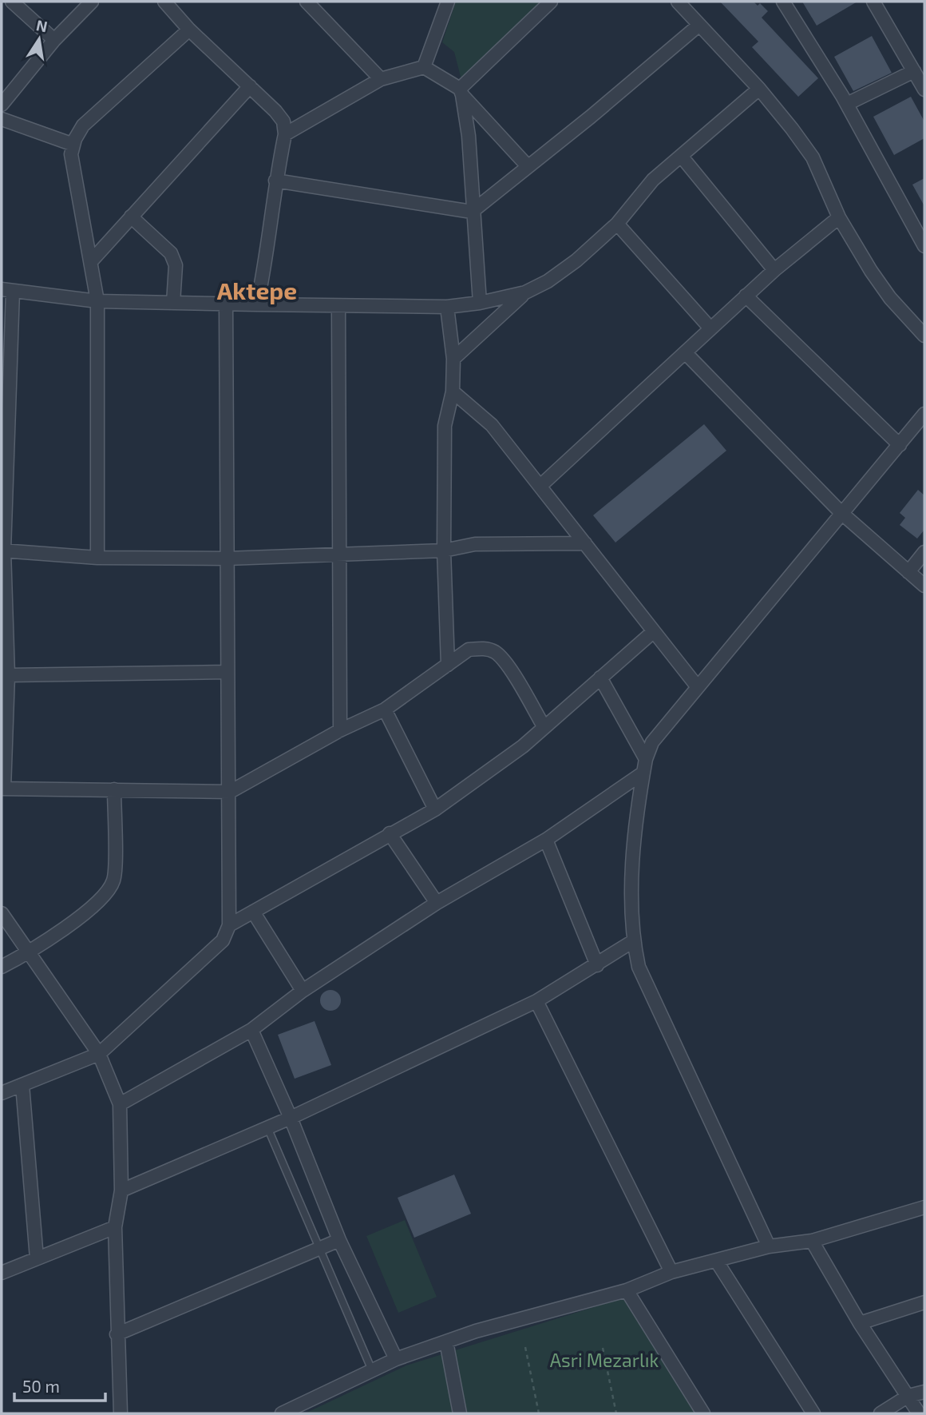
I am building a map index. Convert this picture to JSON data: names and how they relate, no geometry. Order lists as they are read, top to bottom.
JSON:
{
  "districts": ["Aktepe"],
  "parks": ["Asri Mezarlık"],
  "scale_bar": "50 m",
  "north": "top"
}
